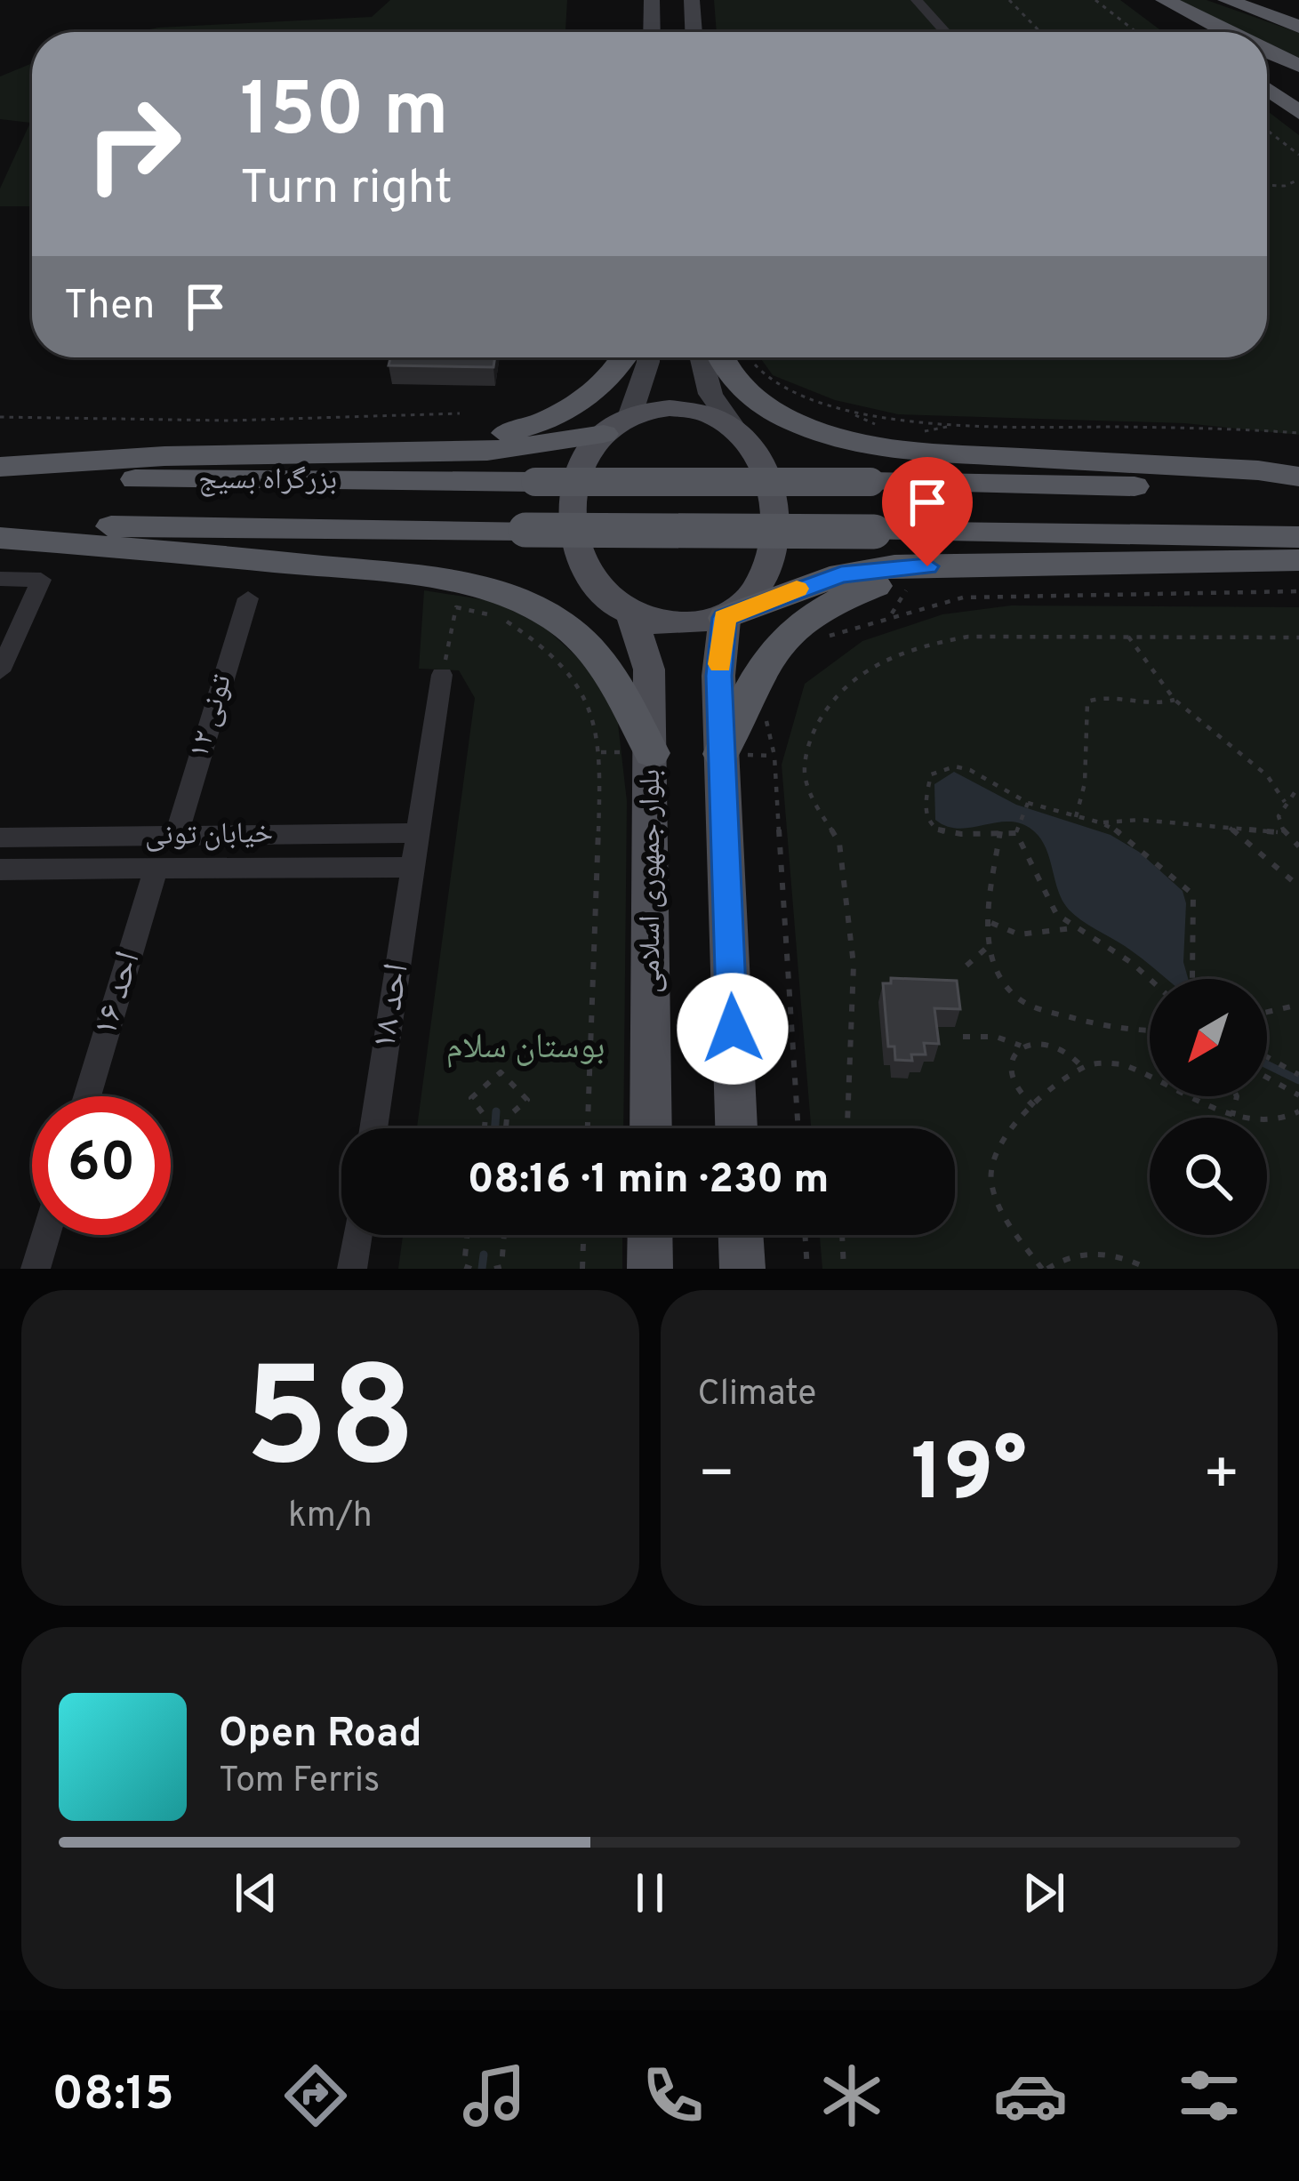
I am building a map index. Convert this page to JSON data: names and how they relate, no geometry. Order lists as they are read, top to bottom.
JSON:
{
  "streets": {
    "highway": ["بزرگراه بسیج"],
    "main road": ["بلوار جمهوری اسلامی"],
    "street": [
      "تونی ۱۲",
      "خیابان تونی",
      "احد ۱۶",
      "احد ۱۸"
    ]
  },
  "crossings": [
    ["تونی ۱۲", "خیابان تونی"],
    ["خیابان تونی", "احد ۱۶"],
    ["خیابان تونی", "احد ۱۸"]
  ],
  "parks": ["بوستان سلام"],
  "north": "bottom left",
  "page": {
    "turn": ["150 m", "Turn right"],
    "then": "Then",
    "limit": "60",
    "trip": "08:16 · 1 min · 230 m",
    "tile": [
      ["58", "km/h"],
      "Climate"
    ],
    "heat": ["−", "19°", "+"],
    "song": ["Open Road", "Tom Ferris"],
    "tabs": "08:15"
  }
}
